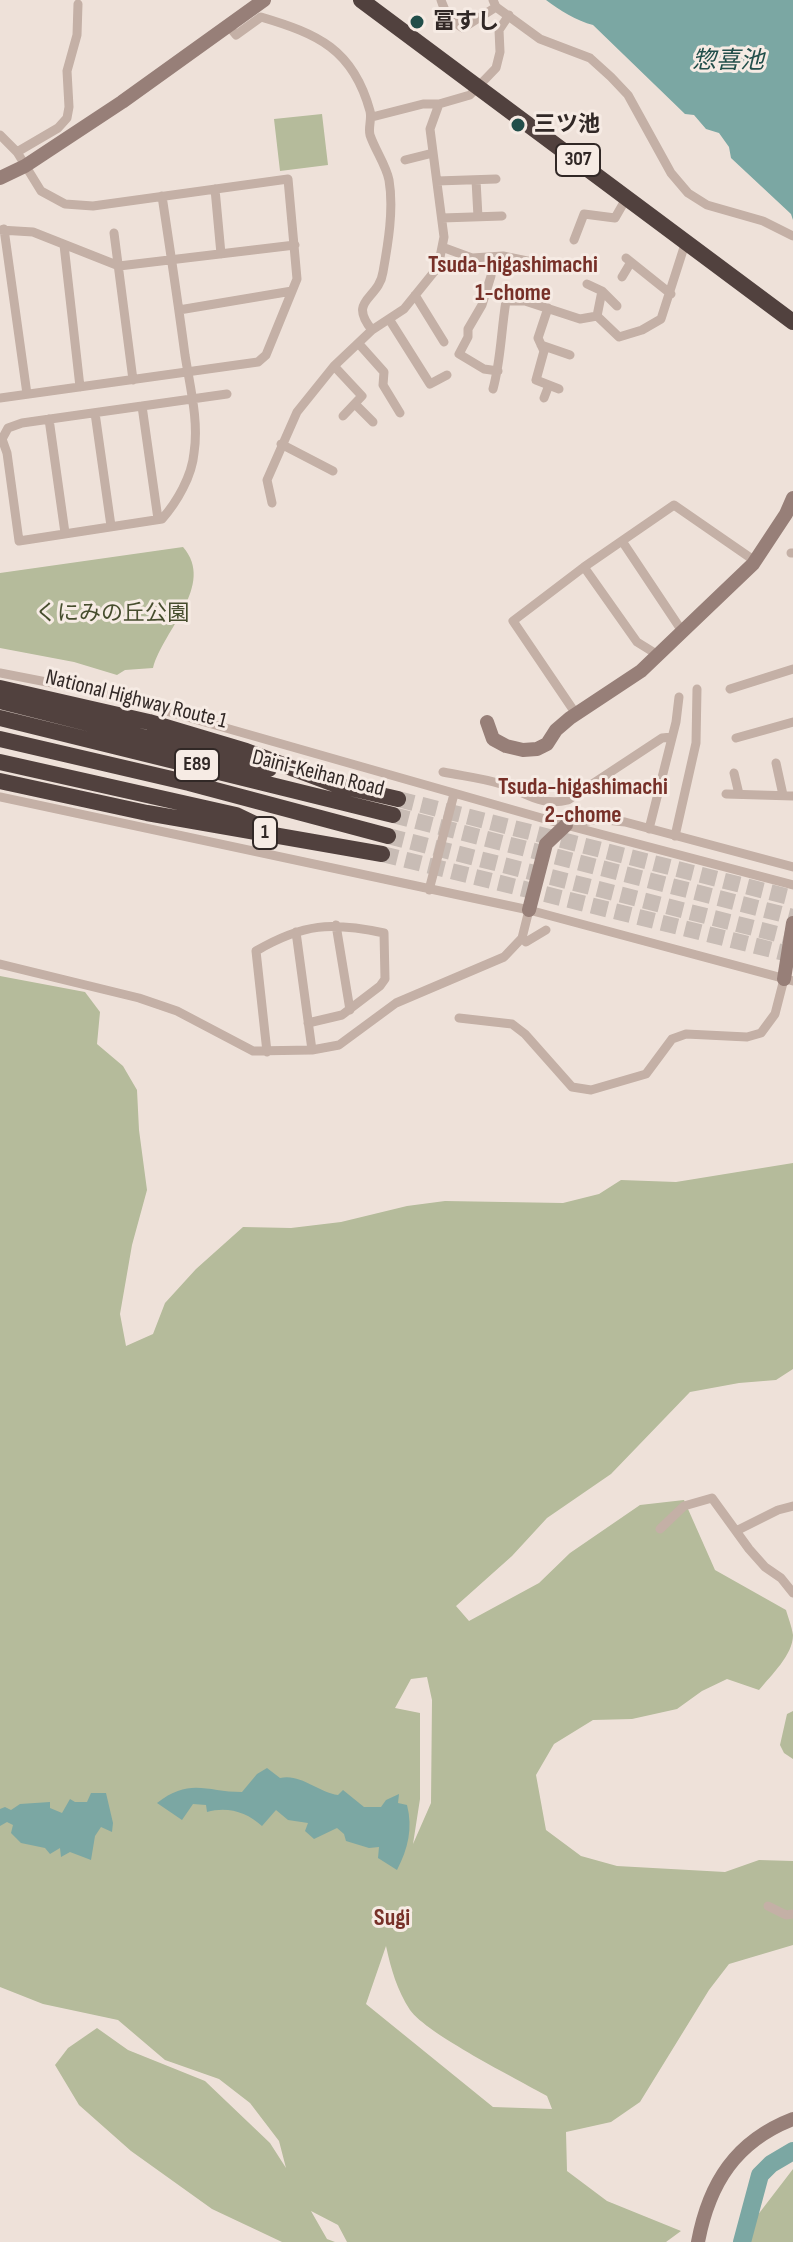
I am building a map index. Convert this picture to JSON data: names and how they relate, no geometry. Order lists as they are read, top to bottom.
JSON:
{
  "streets": {
    "highway": [
      "307",
      "National Highway Route 1",
      "E89",
      "Daini-Keihan Road",
      "1"
    ]
  },
  "crossings": [
    ["National Highway Route 1", "Daini-Keihan Road"]
  ],
  "districts": ["Tsuda-higashimachi 1-chome", "Tsuda-higashimachi 2-chome", "Sugi"],
  "water": ["惣喜池"],
  "parks": ["くにみの丘公園"],
  "places": ["冨すし", "三ツ池"]
}
